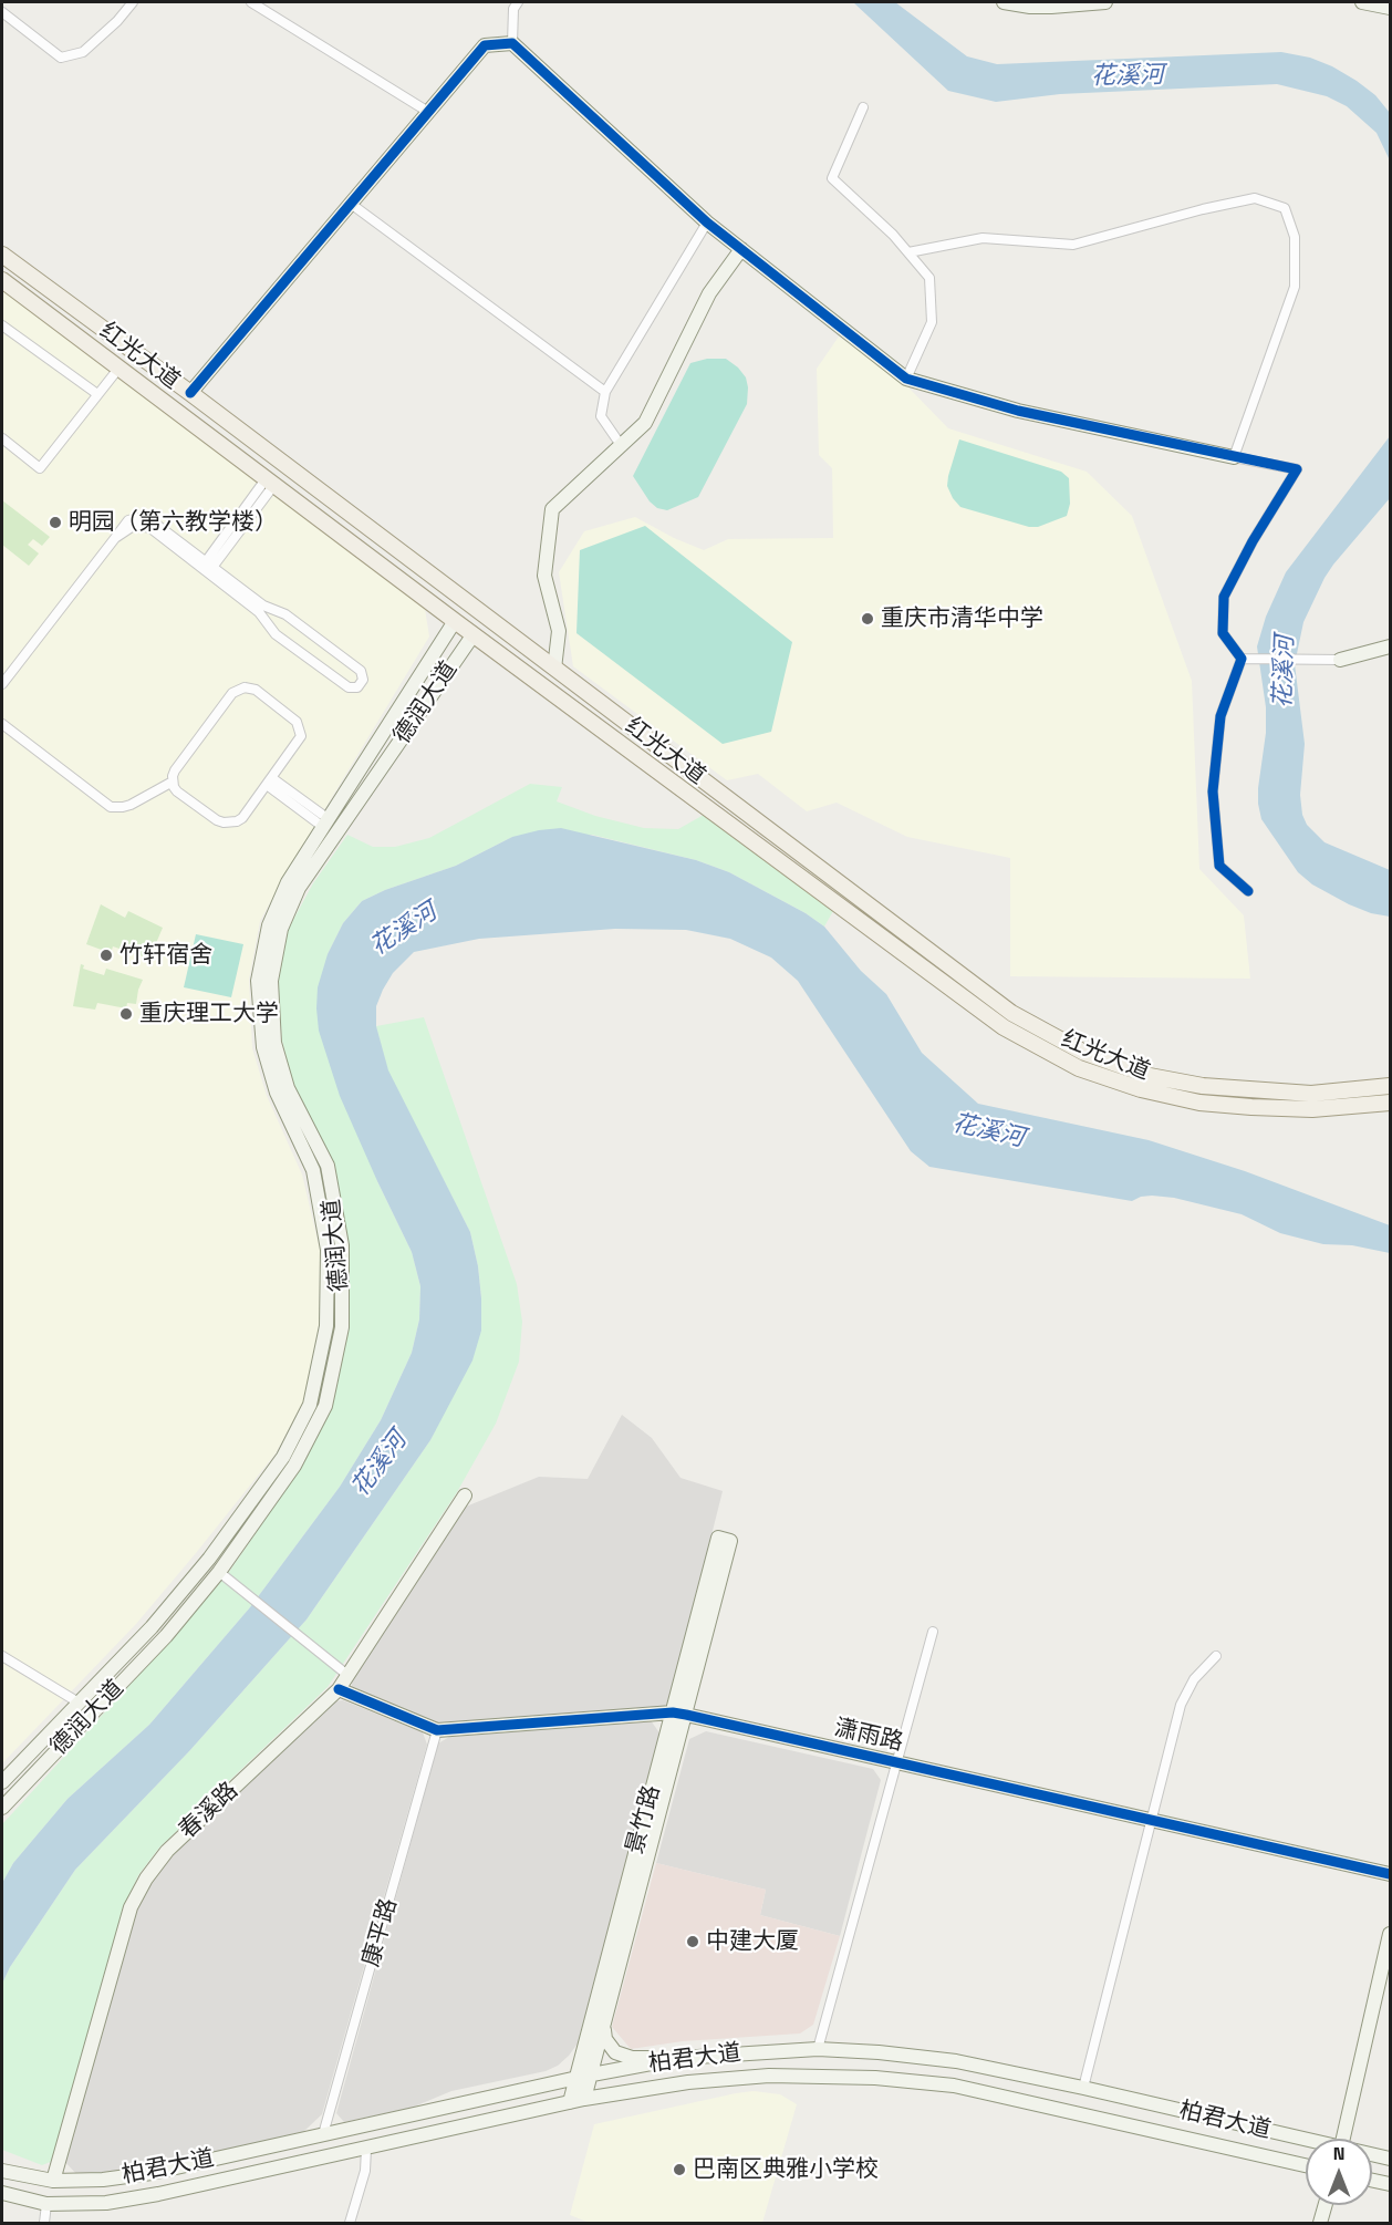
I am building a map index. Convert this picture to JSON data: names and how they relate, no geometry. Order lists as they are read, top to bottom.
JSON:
{
  "streets": {
    "main road": [
      "红光大道",
      "德润大道",
      "潇雨路",
      "春溪路",
      "景竹路",
      "柏君大道"
    ],
    "street": ["康平路"]
  },
  "crossings": [
    ["红光大道", "德润大道"],
    ["潇雨路", "春溪路"],
    ["潇雨路", "景竹路"],
    ["潇雨路", "康平路"],
    ["春溪路", "柏君大道"],
    ["景竹路", "柏君大道"],
    ["康平路", "柏君大道"]
  ],
  "water": ["花溪河"],
  "places": [
    "明园（第六教学楼）",
    "重庆市清华中学",
    "竹轩宿舍",
    "重庆理工大学",
    "中建大厦",
    "巴南区典雅小学校"
  ],
  "north": "top"
}
